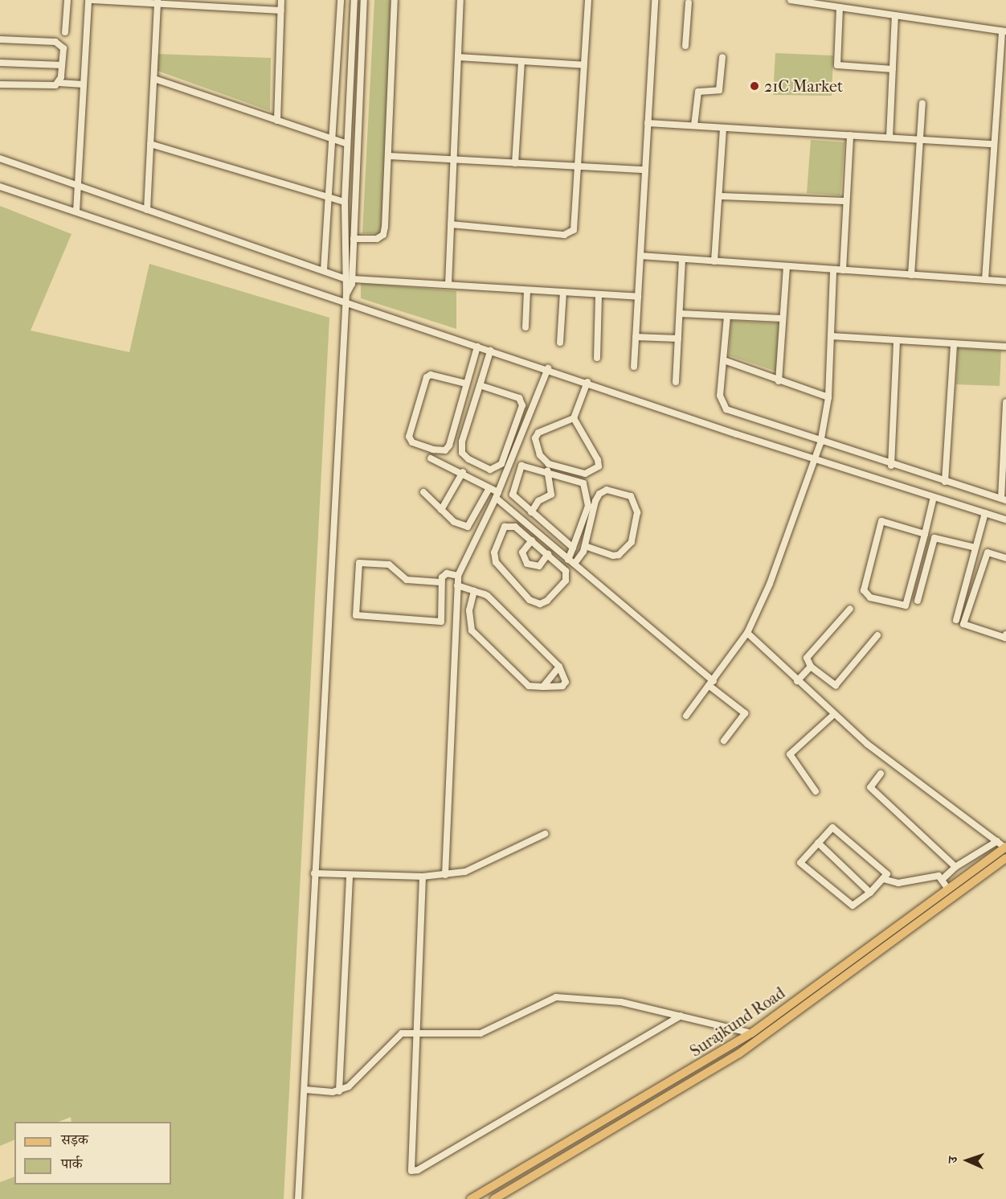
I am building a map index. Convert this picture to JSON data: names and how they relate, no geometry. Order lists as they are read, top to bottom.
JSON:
{
  "streets": {
    "main road": ["Surajkund Road"]
  },
  "places": ["21C Market"],
  "legend": ["सड़क", "पार्क"],
  "north": "left"
}
